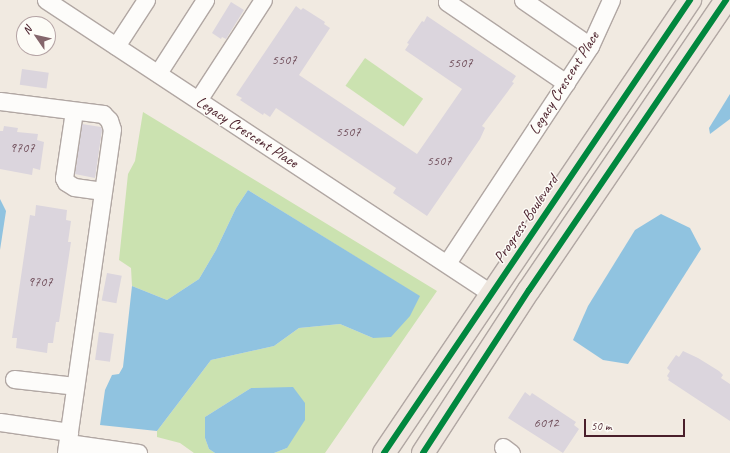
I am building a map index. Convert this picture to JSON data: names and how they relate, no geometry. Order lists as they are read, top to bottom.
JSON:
{
  "streets": {
    "main road": ["Progress Boulevard"],
    "street": ["Legacy Crescent Place"]
  },
  "crossings": [
    ["Legacy Crescent Place", "Progress Boulevard"]
  ],
  "house_numbers": [
    "5507",
    "5507",
    "5507",
    "9707",
    "5507",
    "9707",
    "6012"
  ],
  "scale_bar": "50 m",
  "north": "top left"
}
